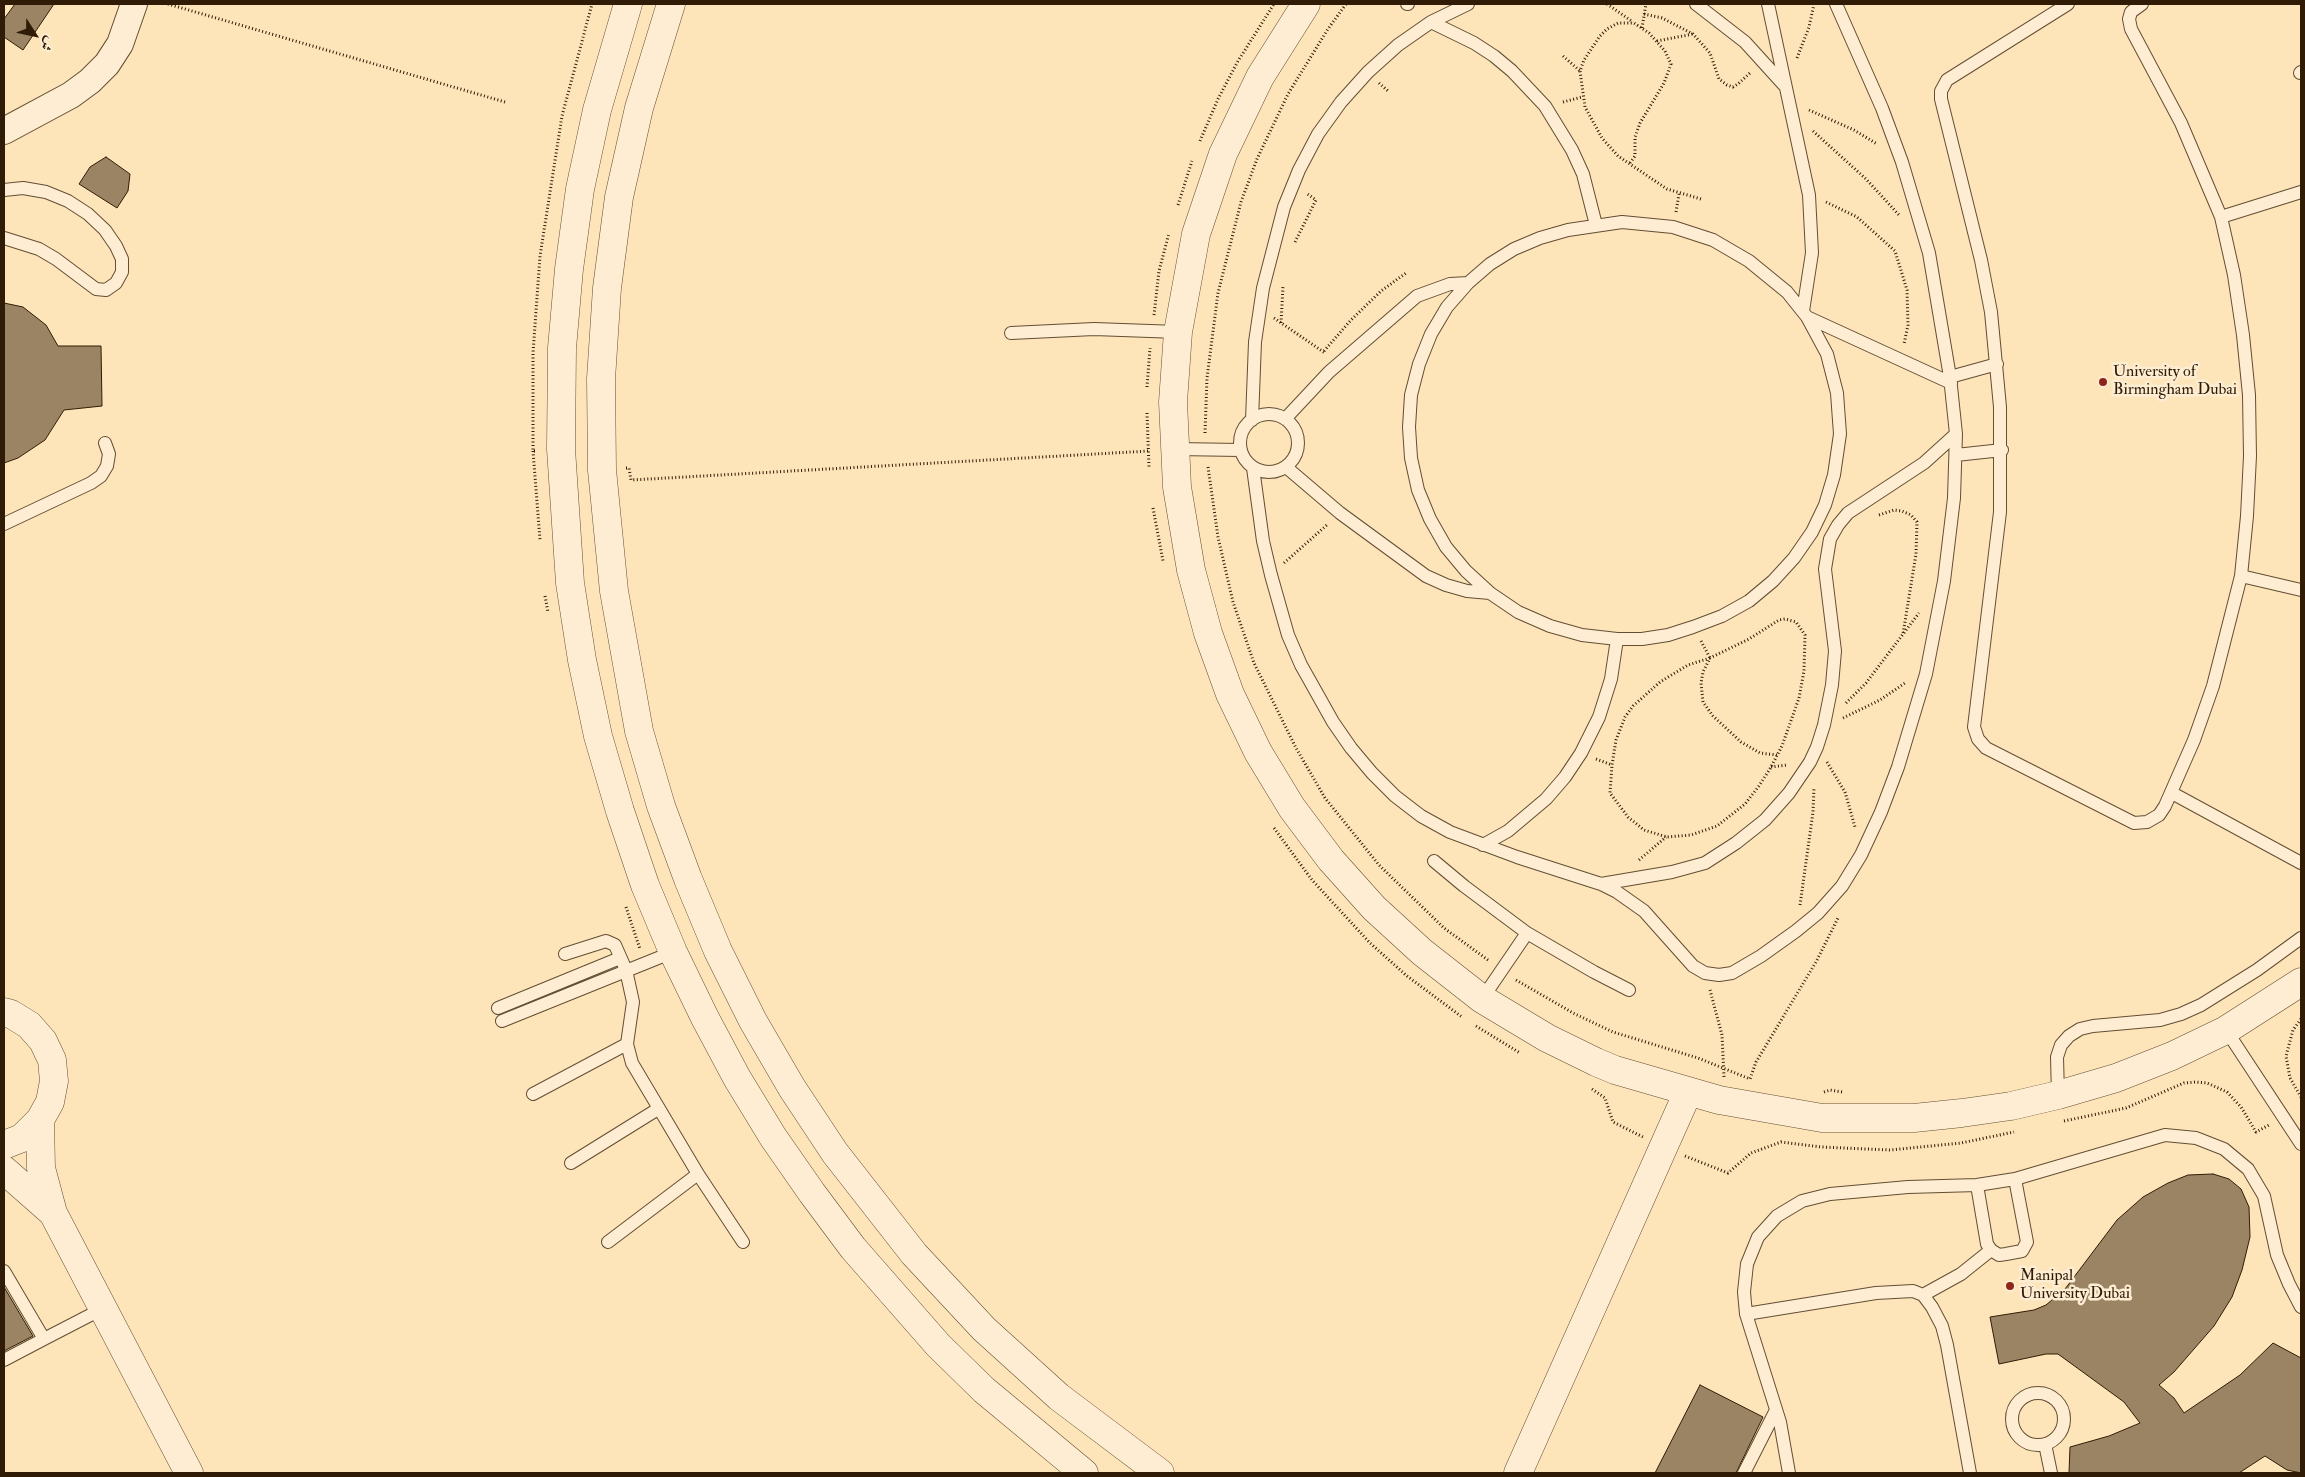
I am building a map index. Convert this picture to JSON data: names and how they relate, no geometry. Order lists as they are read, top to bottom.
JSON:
{
  "places": ["University of Birmingham Dubai", "Manipal University Dubai"],
  "north": "bottom right"
}
